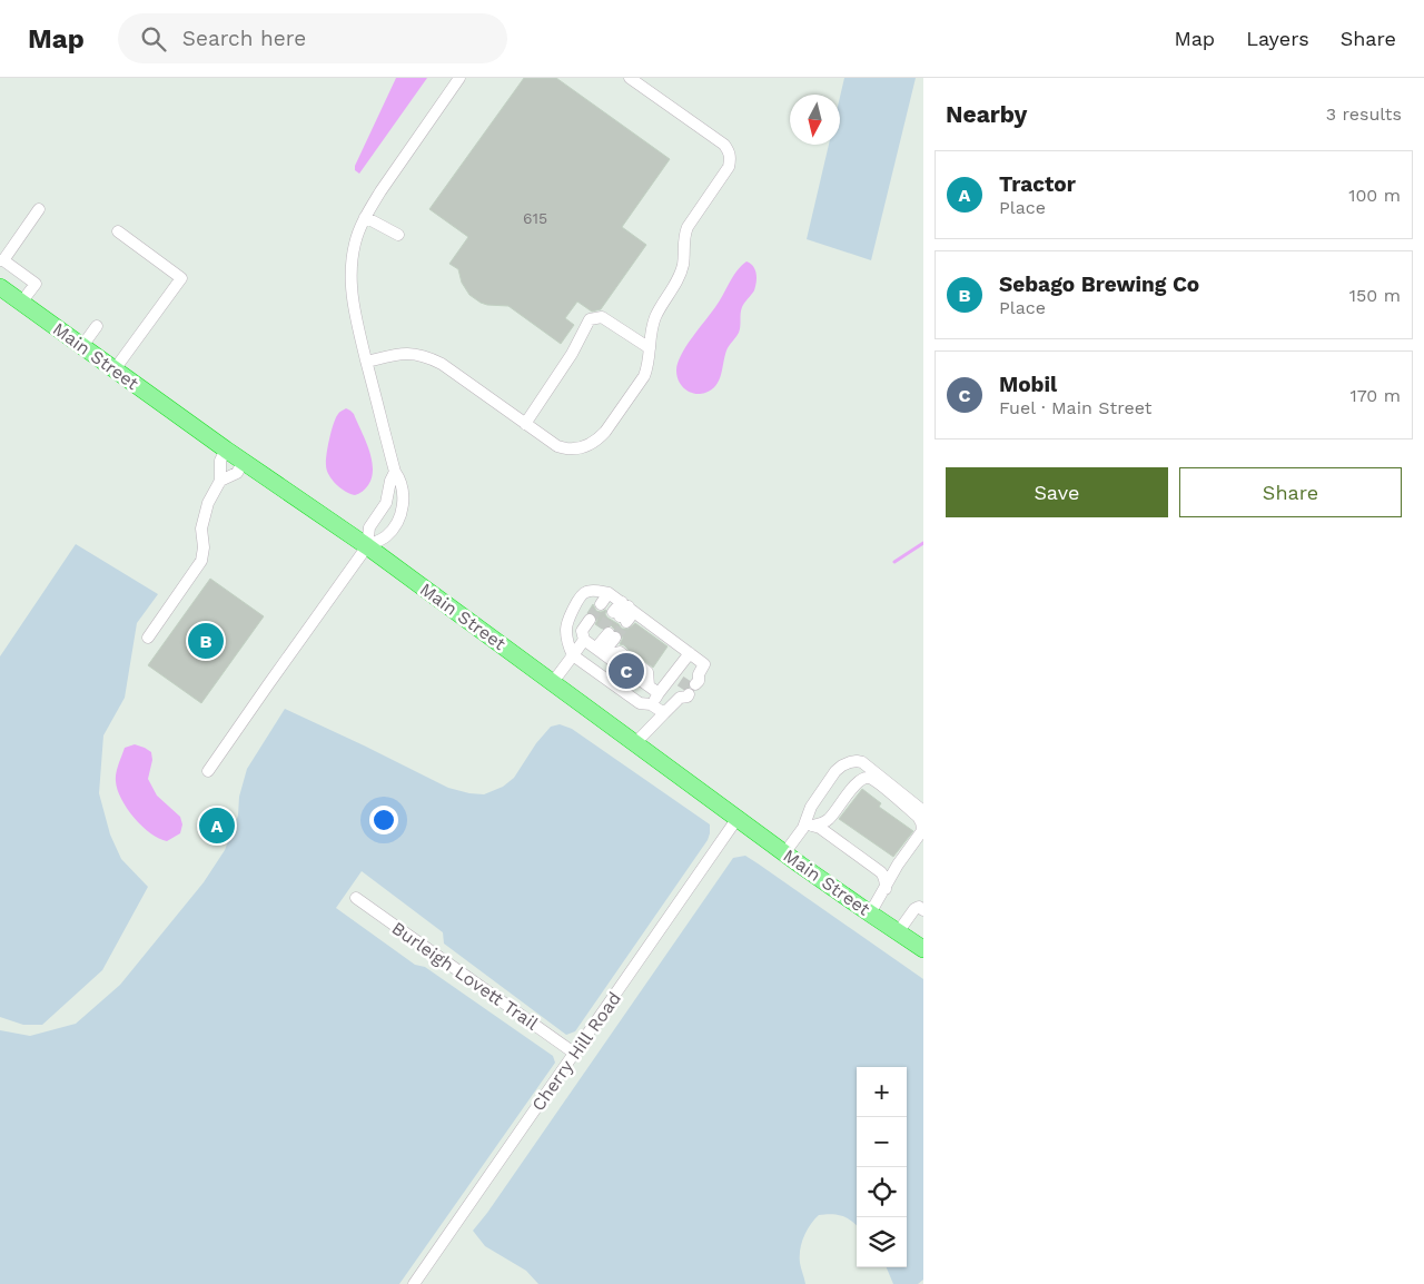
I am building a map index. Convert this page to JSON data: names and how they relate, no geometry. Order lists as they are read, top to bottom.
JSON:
{
  "streets": {
    "highway": ["Main Street"],
    "street": ["Burleigh Lovett Trail", "Cherry Hill Road"]
  },
  "crossings": [
    ["Main Street", "Cherry Hill Road"],
    ["Burleigh Lovett Trail", "Cherry Hill Road"]
  ],
  "house_numbers": ["615"],
  "north": "bottom",
  "page": {
    "header": "Map",
    "search": "Search here",
    "nav": ["Map", "Layers", "Share"],
    "heading": ["Nearby", "3 results"],
    "list": [
      {
        "mark": "A",
        "name": "Tractor",
        "note": "Place",
        "value": "100 m"
      },
      {
        "mark": "B",
        "name": "Sebago Brewing Co",
        "note": "Place",
        "value": "150 m"
      },
      {
        "mark": "C",
        "name": "Mobil",
        "note": "Fuel · Main Street",
        "value": "170 m"
      }
    ],
    "buttons": ["Save", "Share"],
    "pins": ["B", "C", "A"],
    "map_buttons": ["+", "−"]
  }
}
